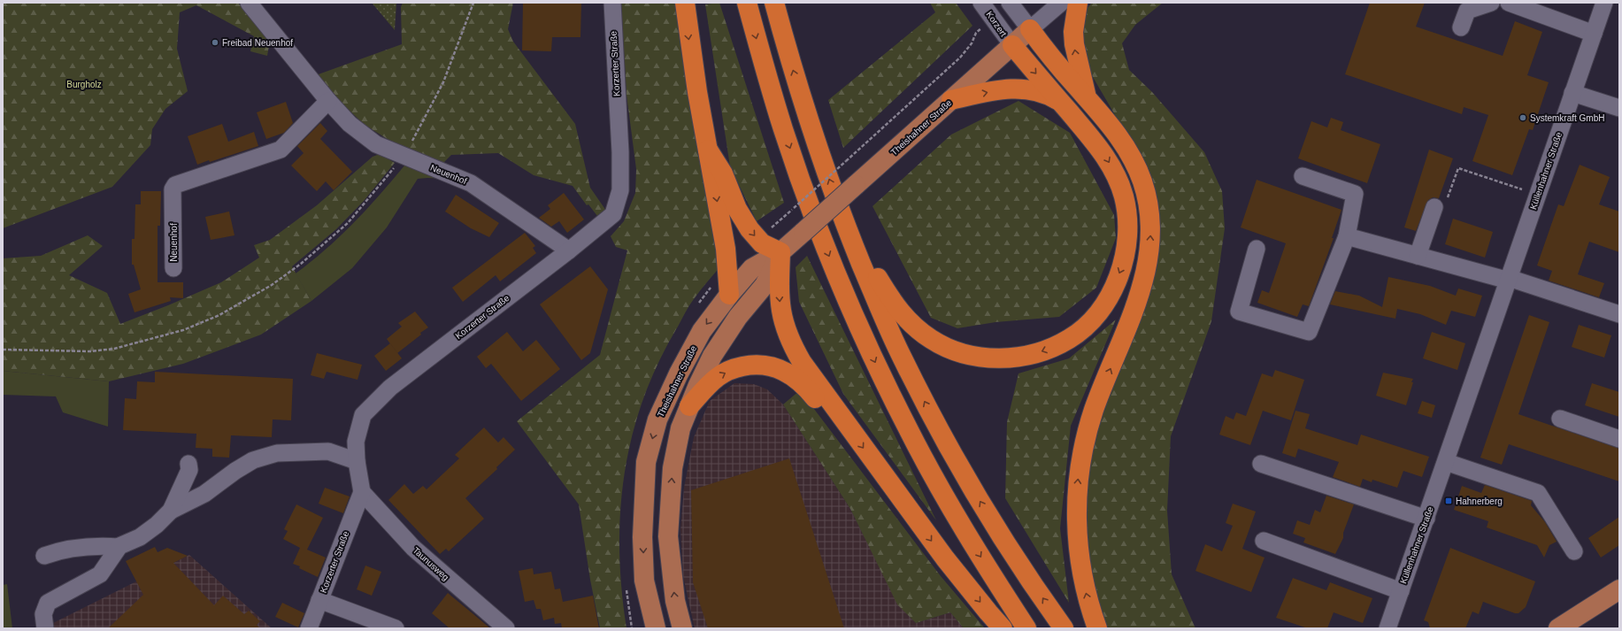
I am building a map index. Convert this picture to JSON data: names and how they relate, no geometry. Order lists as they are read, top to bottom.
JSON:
{
  "streets": {
    "main road": ["Theishahner Straße"],
    "street": [
      "Korzert",
      "Korzerter Straße",
      "Küllenhahner Straße",
      "Neuenhof",
      "Taunusweg"
    ]
  },
  "crossings": [
    ["Korzert", "Theishahner Straße"],
    ["Korzerter Straße", "Neuenhof"],
    ["Korzerter Straße", "Taunusweg"]
  ],
  "parks": ["Burgholz"],
  "places": {
    "other": ["Freibad Neuenhof", "Systemkraft GmbH"],
    "transit": ["Hahnerberg"]
  }
}
